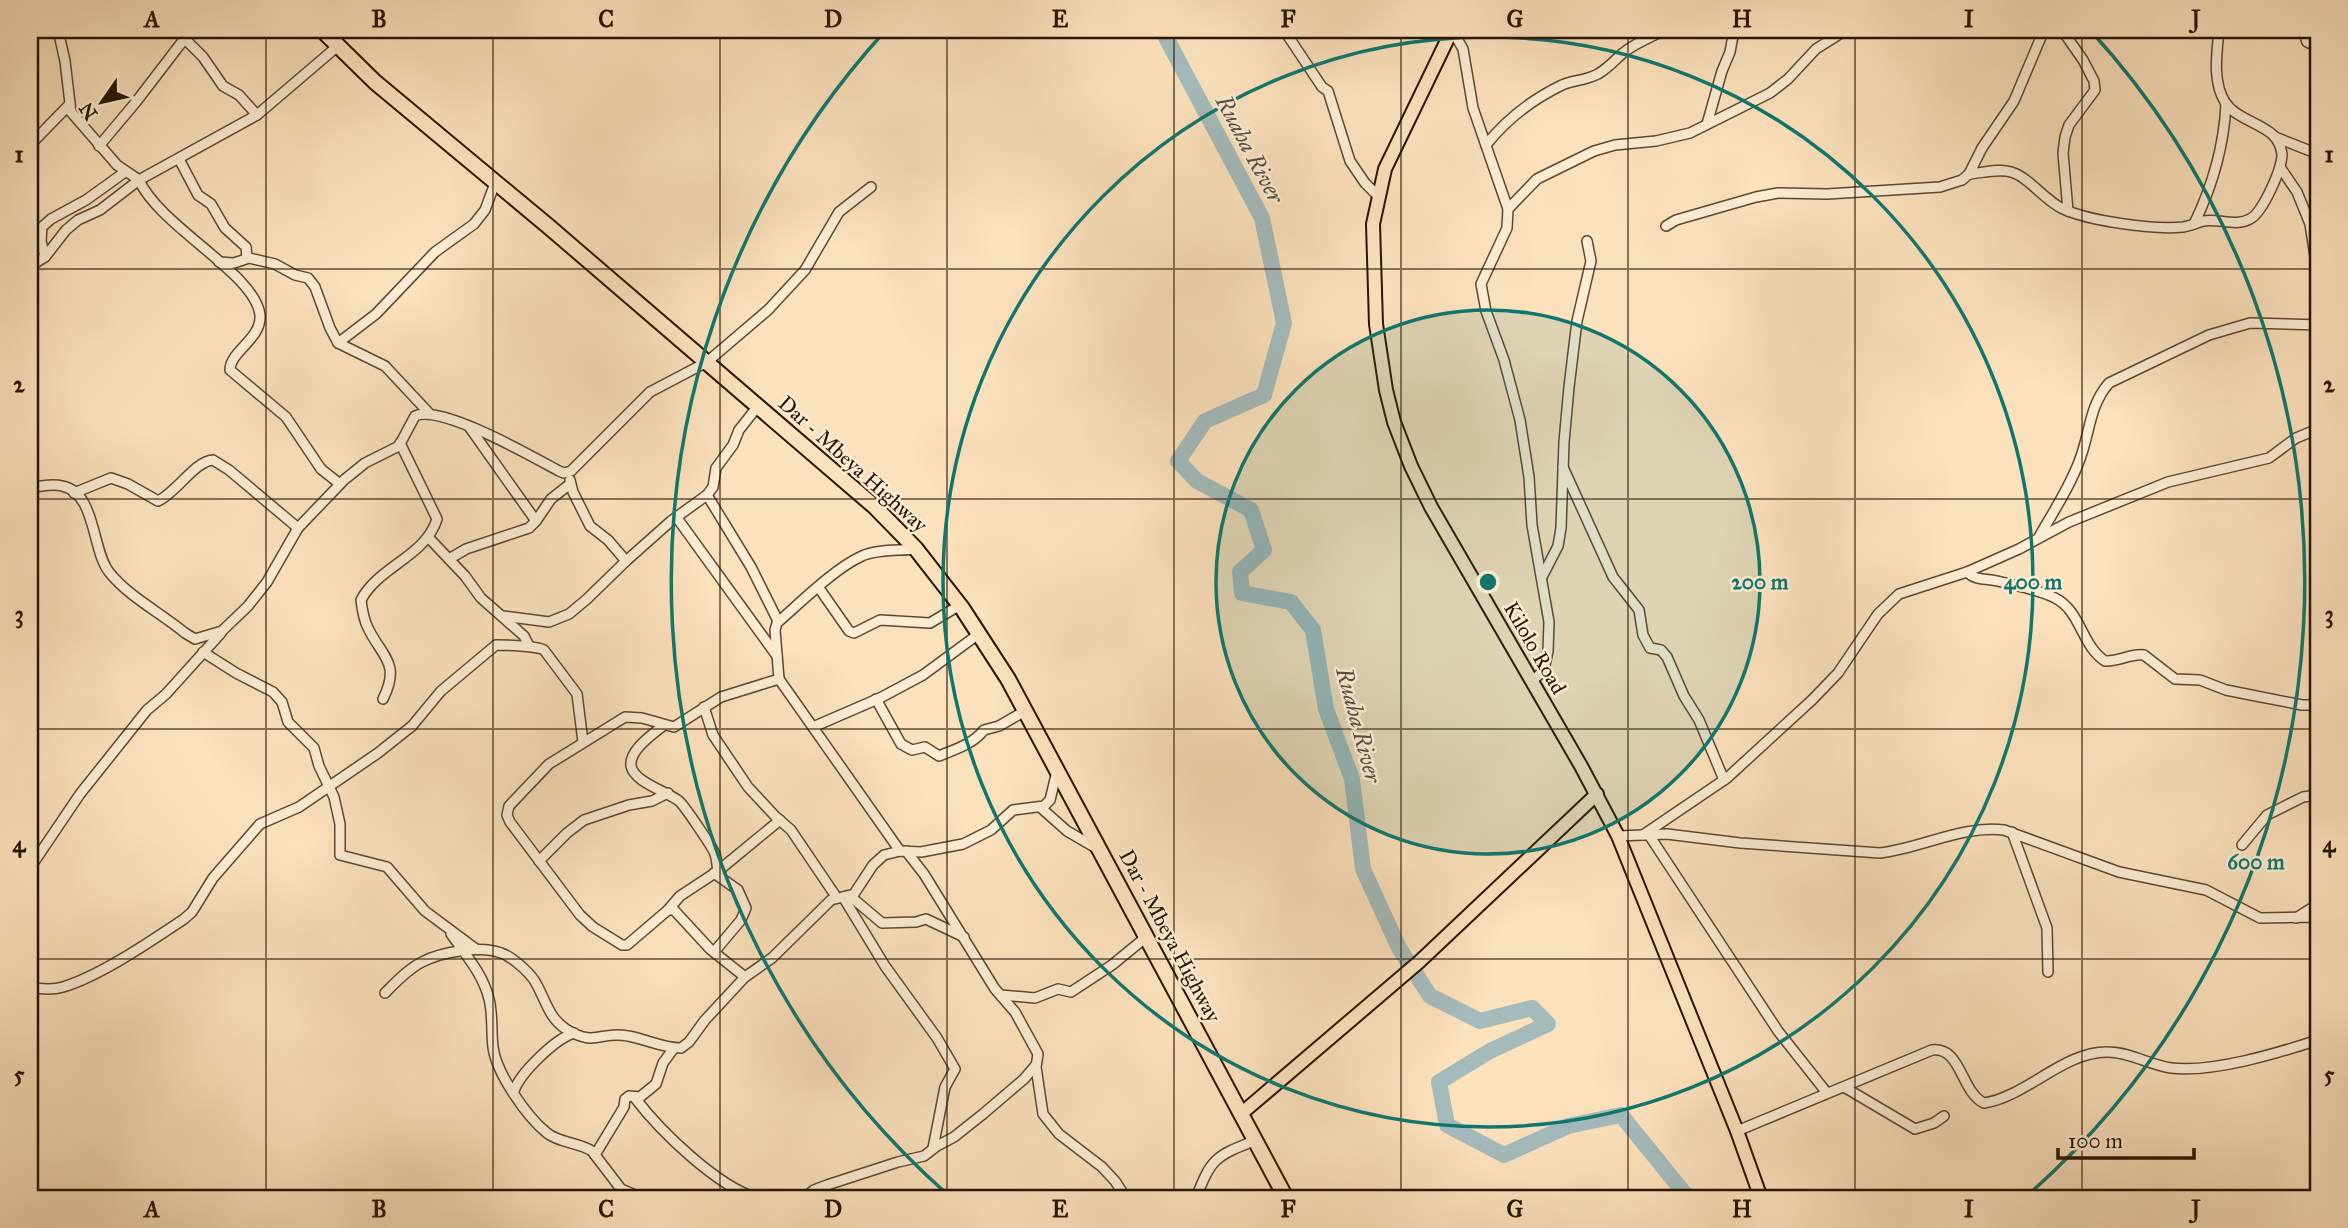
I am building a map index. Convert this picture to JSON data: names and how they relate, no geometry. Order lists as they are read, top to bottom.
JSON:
{
  "streets": {
    "highway": ["Dar - Mbeya Highway"],
    "main road": ["Kilolo Road"]
  },
  "water": ["Ruaha River"],
  "scale_bar": "100 m",
  "north": "bottom left",
  "grid": {
    "columns": [
      "A",
      "B",
      "C",
      "D",
      "E",
      "F",
      "G",
      "H",
      "I",
      "J"
    ],
    "rows": [
      "1",
      "2",
      "3",
      "4",
      "5"
    ]
  },
  "rings": ["200 m", "400 m", "600 m"]
}
